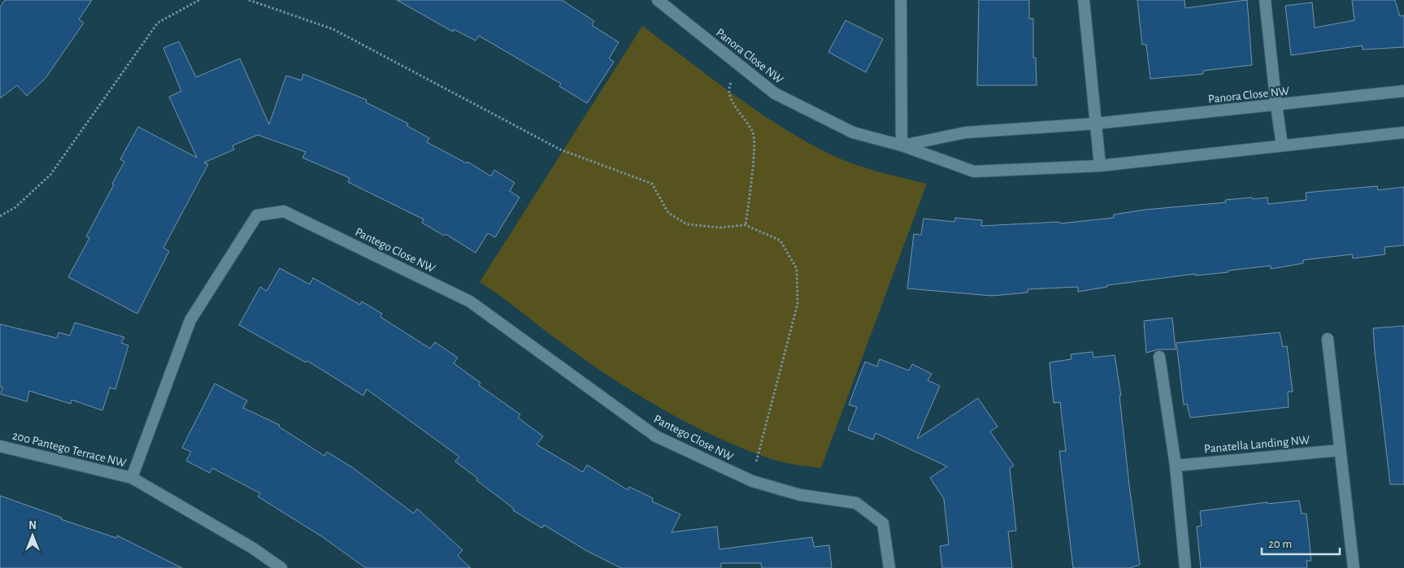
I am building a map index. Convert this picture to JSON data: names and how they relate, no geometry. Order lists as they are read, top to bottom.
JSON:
{
  "streets": {
    "street": [
      "Panora Close NW",
      "Pantego Close NW",
      "Panatella Landing NW",
      "200 Pantego Terrace NW"
    ]
  },
  "crossings": [
    ["Pantego Close NW", "200 Pantego Terrace NW"]
  ],
  "scale_bar": "20 m",
  "north": "top"
}
